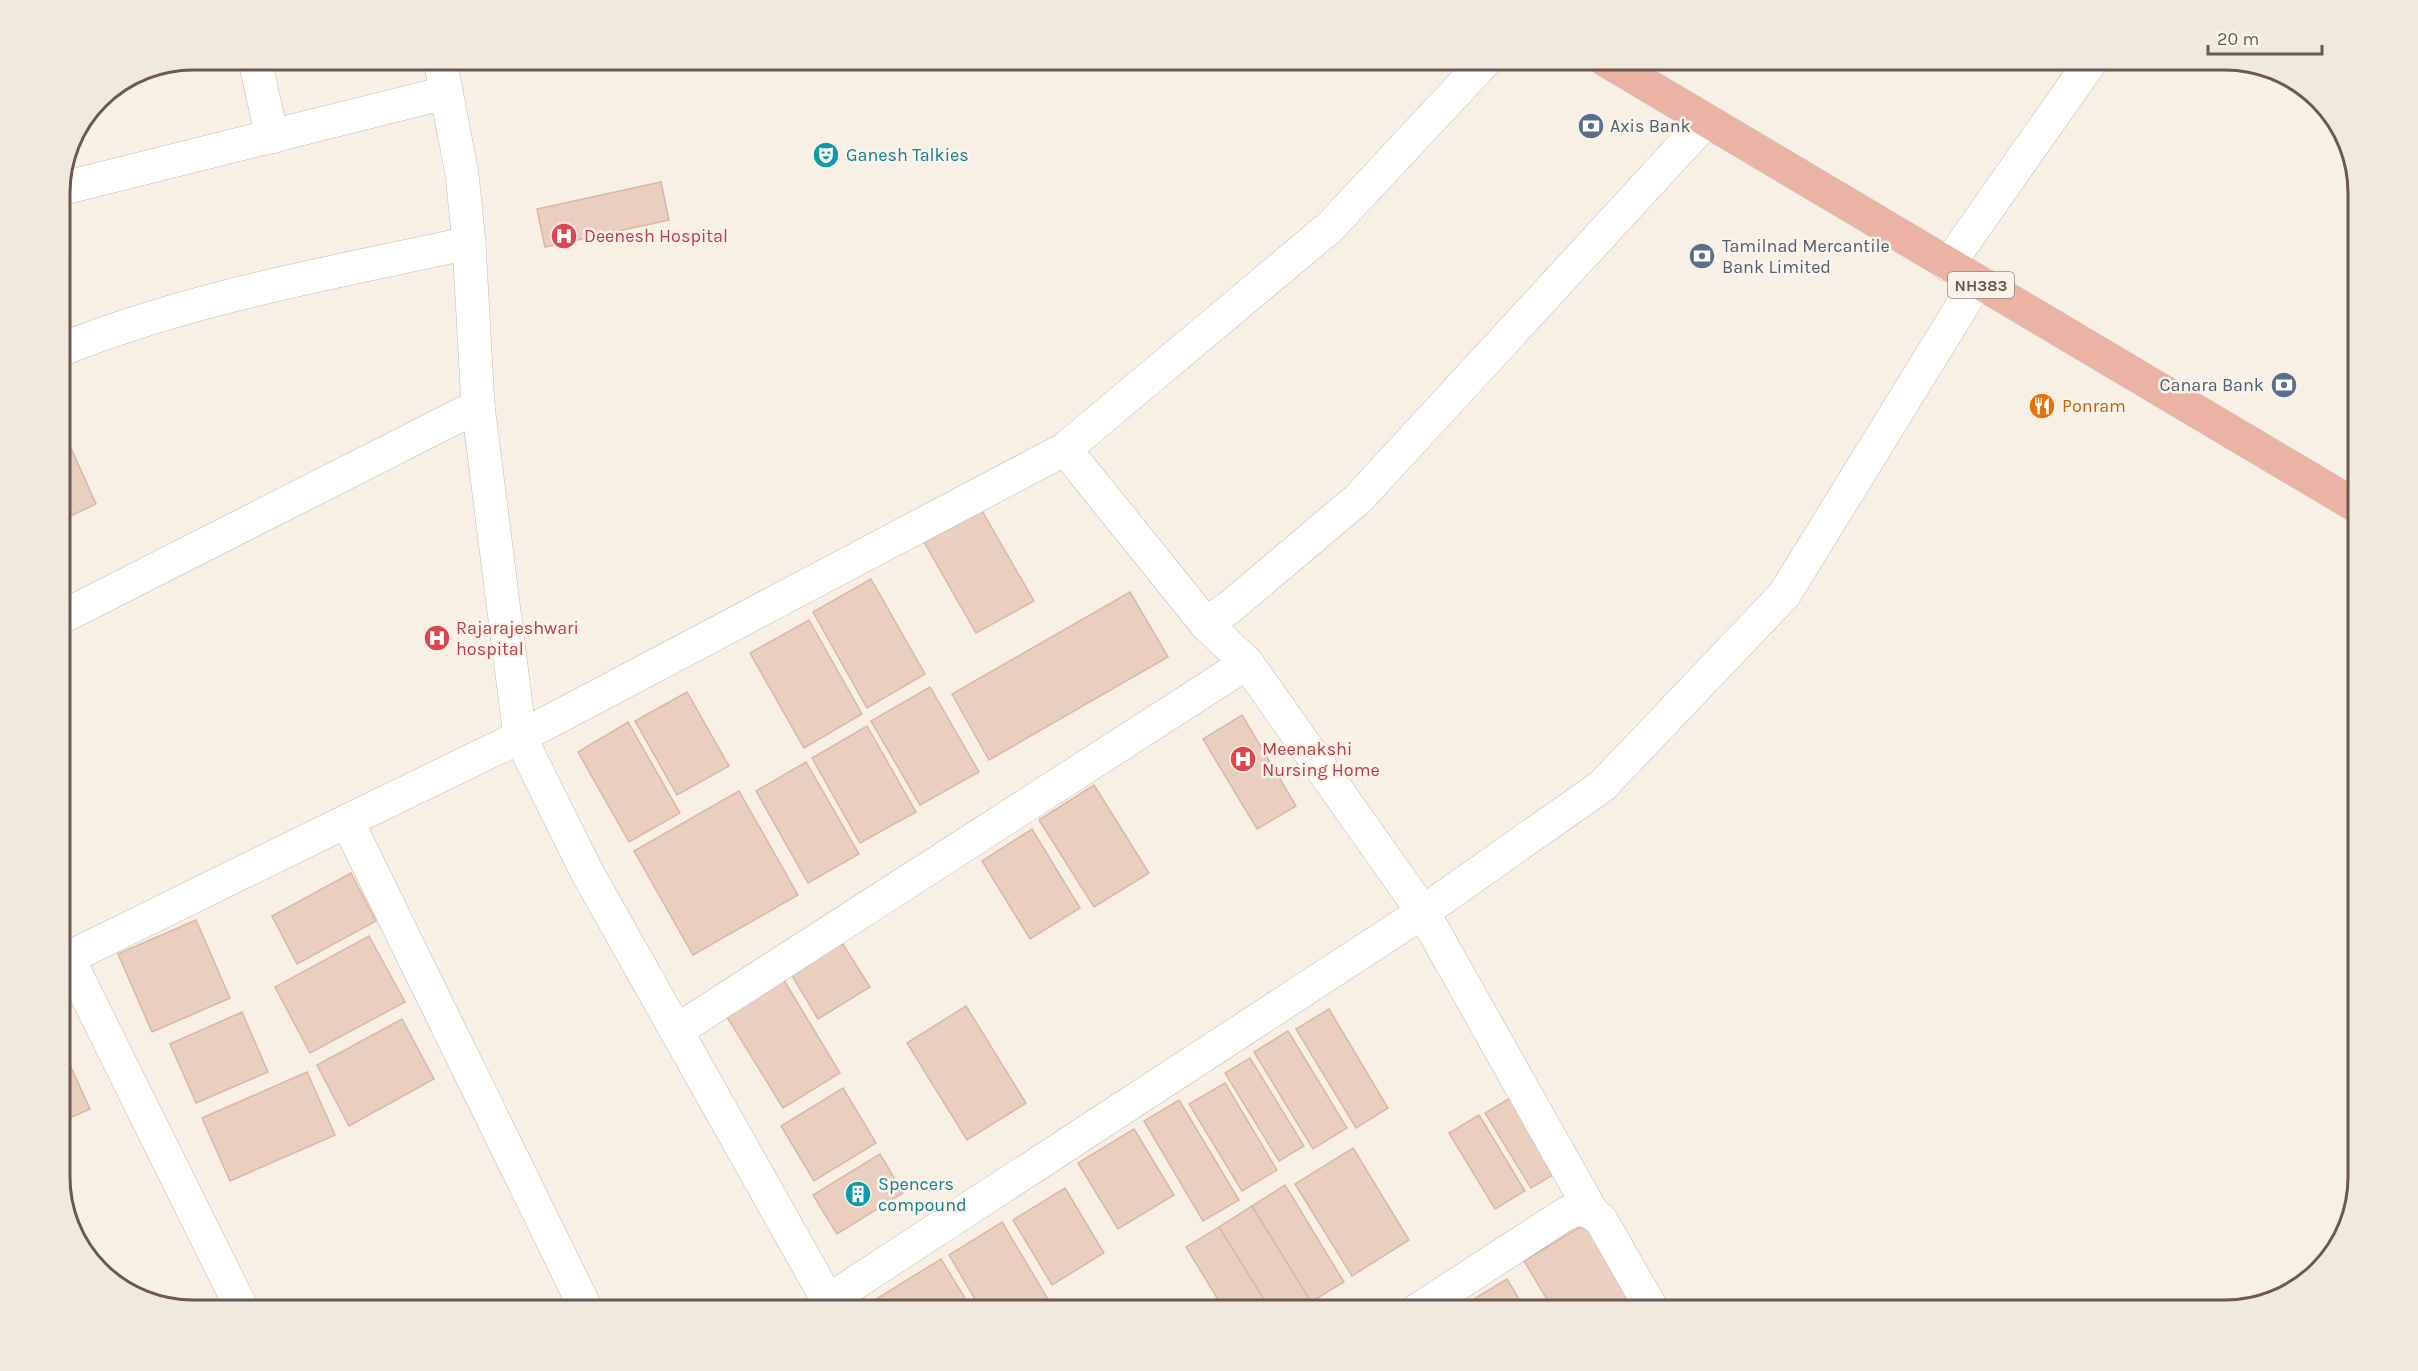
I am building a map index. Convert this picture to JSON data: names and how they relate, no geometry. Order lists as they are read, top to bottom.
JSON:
{
  "streets": {
    "highway": ["NH383"]
  },
  "places": {
    "bank": ["Axis Bank", "Tamilnad Mercantile Bank Limited", "Canara Bank"],
    "theatre": ["Ganesh Talkies"],
    "hospital": ["Deenesh Hospital", "Rajarajeshwari hospital", "Meenakshi Nursing Home"],
    "restaurant": ["Ponram"],
    "building": ["Spencers compound"]
  },
  "scale_bar": "20 m"
}
